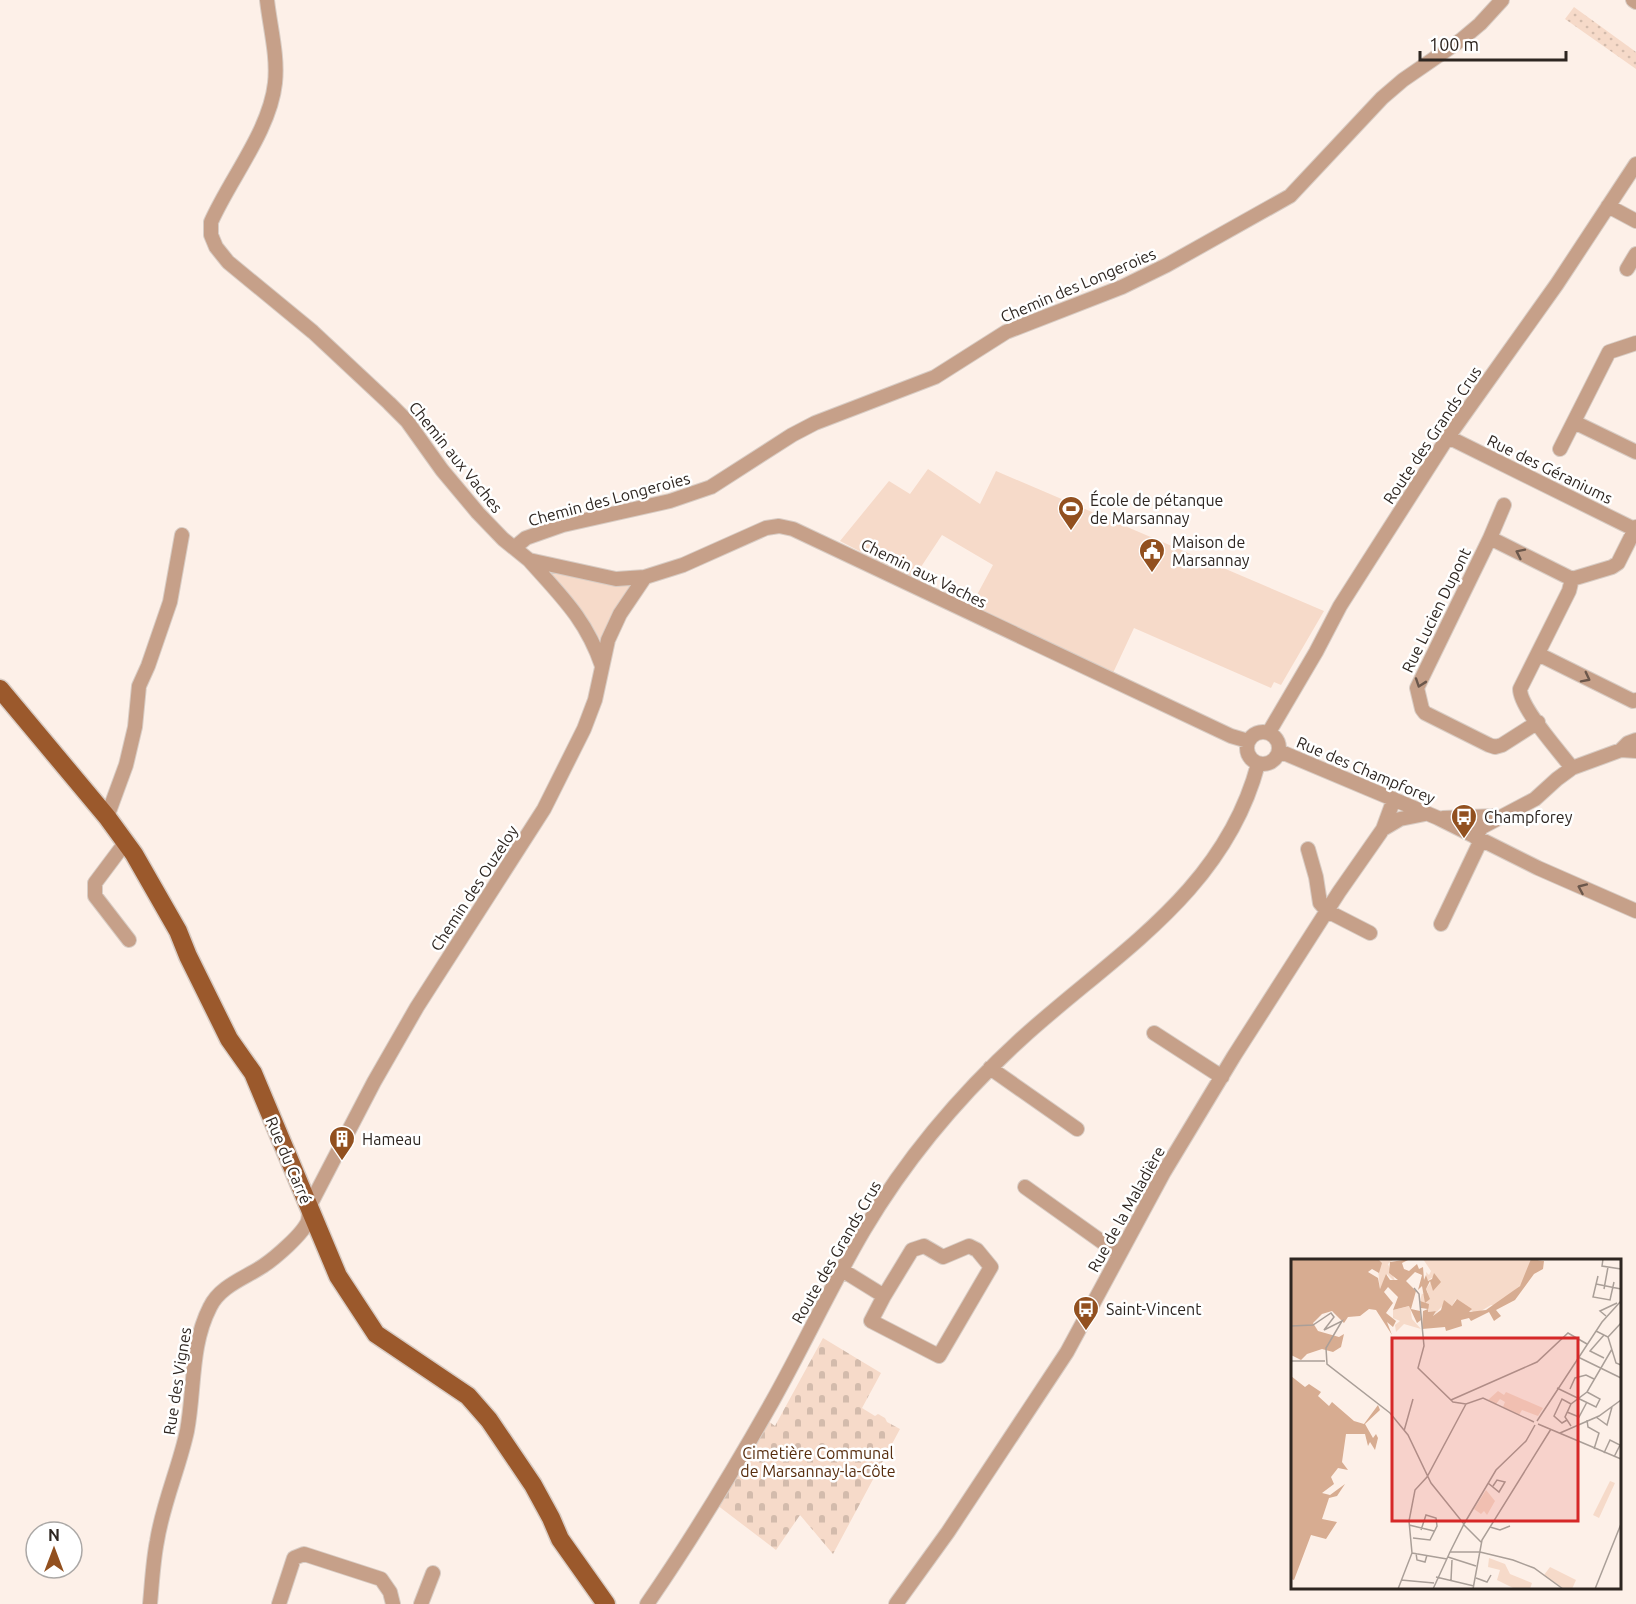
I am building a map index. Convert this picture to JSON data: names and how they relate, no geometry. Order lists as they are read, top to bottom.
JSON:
{
  "streets": {
    "main road": ["Rue du Carré"],
    "street": [
      "Chemin des Longeroies",
      "Route des Grands Crus",
      "Chemin aux Vaches",
      "Rue des Géraniums",
      "Rue Lucien Dupont",
      "Rue des Champforey",
      "Chemin des Ouzeloy",
      "Rue de la Maladière",
      "Rue des Vignes"
    ]
  },
  "crossings": [
    ["Chemin des Longeroies", "Chemin aux Vaches"],
    ["Route des Grands Crus", "Chemin aux Vaches"],
    ["Route des Grands Crus", "Rue des Géraniums"],
    ["Route des Grands Crus", "Rue des Champforey"],
    ["Chemin aux Vaches", "Rue des Champforey"],
    ["Chemin aux Vaches", "Chemin des Ouzeloy"],
    ["Rue des Champforey", "Rue de la Maladière"],
    ["Chemin des Ouzeloy", "Rue du Carré"],
    ["Chemin des Ouzeloy", "Rue des Vignes"],
    ["Rue du Carré", "Rue des Vignes"]
  ],
  "one_way": ["Rue des Champforey"],
  "parks": ["Cimetière Communal de Marsannay-la-Côte"],
  "places": {
    "sports": ["École de pétanque de Marsannay"],
    "public building": ["Maison de Marsannay"],
    "bus stop": ["Champforey", "Saint-Vincent"],
    "building": ["Hameau"]
  },
  "scale_bar": "100 m",
  "north": "top"
}
